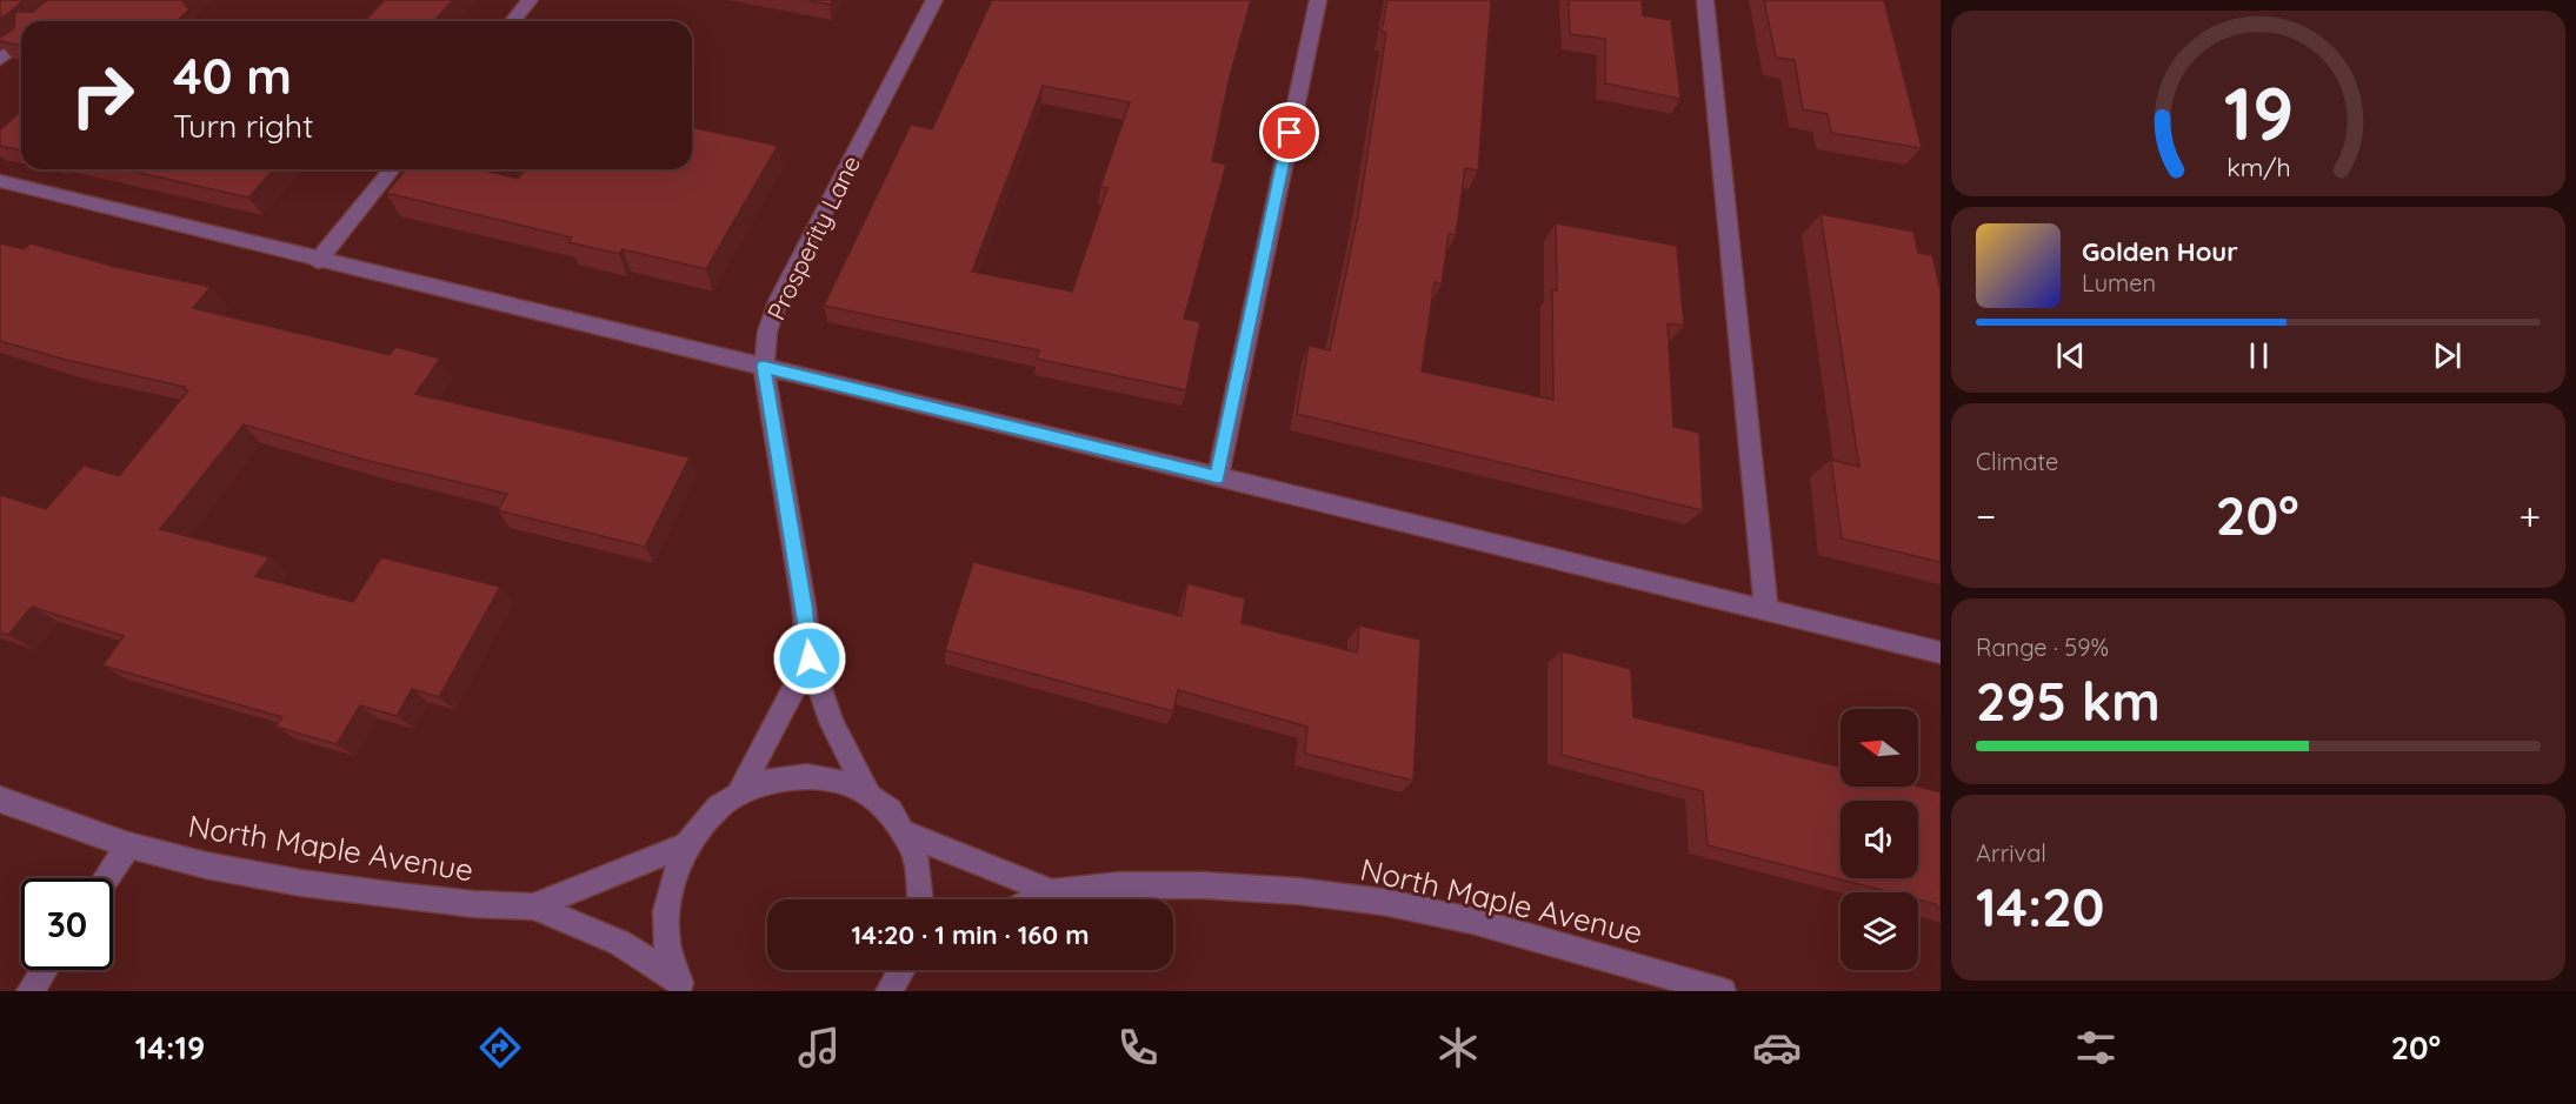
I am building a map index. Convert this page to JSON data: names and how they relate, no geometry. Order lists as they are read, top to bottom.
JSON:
{
  "streets": {
    "street": ["Prosperity Lane", "North Maple Avenue"]
  },
  "crossings": [
    ["Prosperity Lane", "North Maple Avenue"]
  ],
  "north": "left",
  "page": {
    "turn": ["40 m", "Turn right"],
    "song": ["Golden Hour", "Lumen"],
    "tile": [
      "Climate",
      ["Range · 59%", "295 km"],
      ["Arrival", "14:20"]
    ],
    "heat": ["−", "20°", "+"],
    "limit": "30",
    "trip": "14:20 · 1 min · 160 m",
    "tabs": ["14:19", "20°"],
    "gauge": ["19", "km/h"]
  }
}
